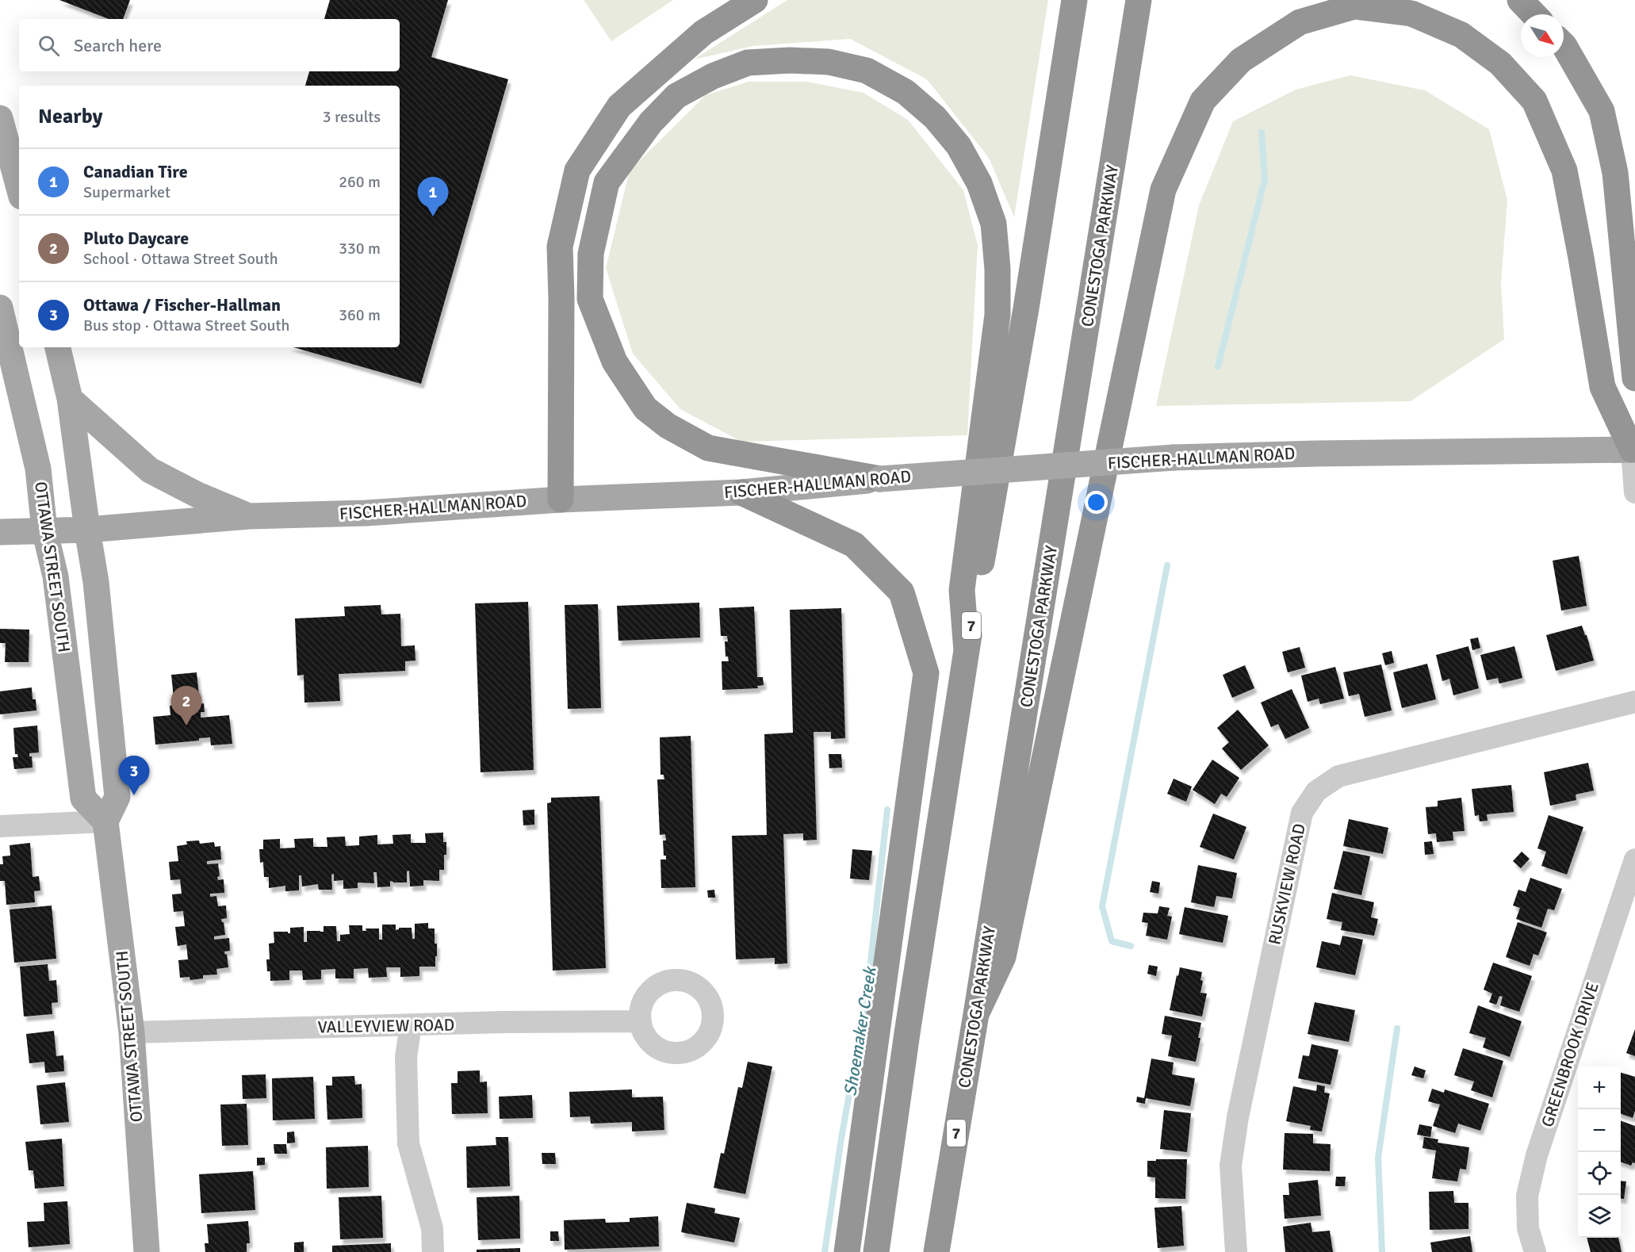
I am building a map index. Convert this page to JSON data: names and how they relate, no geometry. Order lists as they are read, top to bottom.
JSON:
{
  "streets": {
    "highway": ["CONESTOGA PARKWAY", "7"],
    "main road": ["FISCHER-HALLMAN ROAD", "OTTAWA STREET SOUTH"],
    "street": ["RUSKVIEW ROAD", "VALLEYVIEW ROAD", "GREENBROOK DRIVE"]
  },
  "crossings": [
    ["FISCHER-HALLMAN ROAD", "OTTAWA STREET SOUTH"],
    ["OTTAWA STREET SOUTH", "VALLEYVIEW ROAD"]
  ],
  "water": ["Shoemaker Creek"],
  "north": "bottom right",
  "page": {
    "search": "Search here",
    "heading": ["Nearby", "3 results"],
    "list": [
      {
        "mark": "1",
        "name": "Canadian Tire",
        "note": "Supermarket",
        "value": "260 m"
      },
      {
        "mark": "2",
        "name": "Pluto Daycare",
        "note": "School · Ottawa Street South",
        "value": "330 m"
      },
      {
        "mark": "3",
        "name": "Ottawa / Fischer-Hallman",
        "note": "Bus stop · Ottawa Street South",
        "value": "360 m"
      }
    ],
    "pins": ["1", "2", "3"],
    "map_buttons": ["+", "−"]
  }
}
